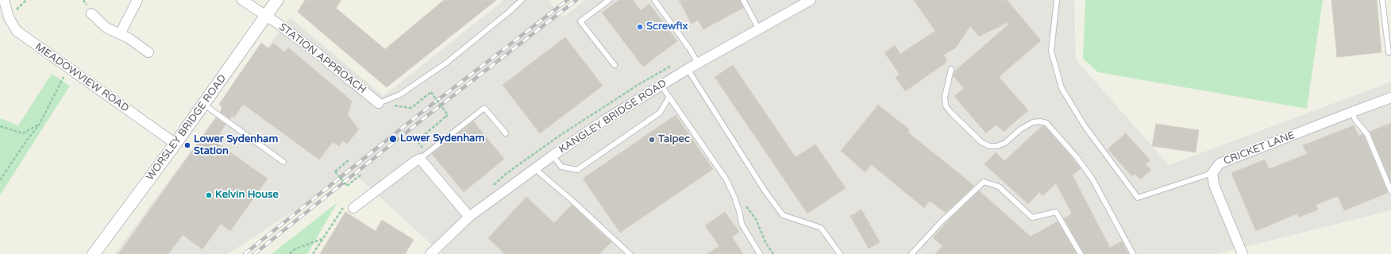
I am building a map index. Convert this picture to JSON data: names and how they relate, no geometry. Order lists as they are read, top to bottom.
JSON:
{
  "streets": {
    "street": [
      "STATION APPROACH",
      "MEADOWVIEW ROAD",
      "KANGLEY BRIDGE ROAD",
      "WORSLEY BRIDGE ROAD",
      "CRICKET LANE"
    ]
  },
  "crossings": [
    ["STATION APPROACH", "WORSLEY BRIDGE ROAD"],
    ["MEADOWVIEW ROAD", "WORSLEY BRIDGE ROAD"]
  ],
  "places": [
    "Screwfix",
    "Lower Sydenham",
    "Taipec",
    "Lower Sydenham Station",
    "Kelvin House"
  ]
}
